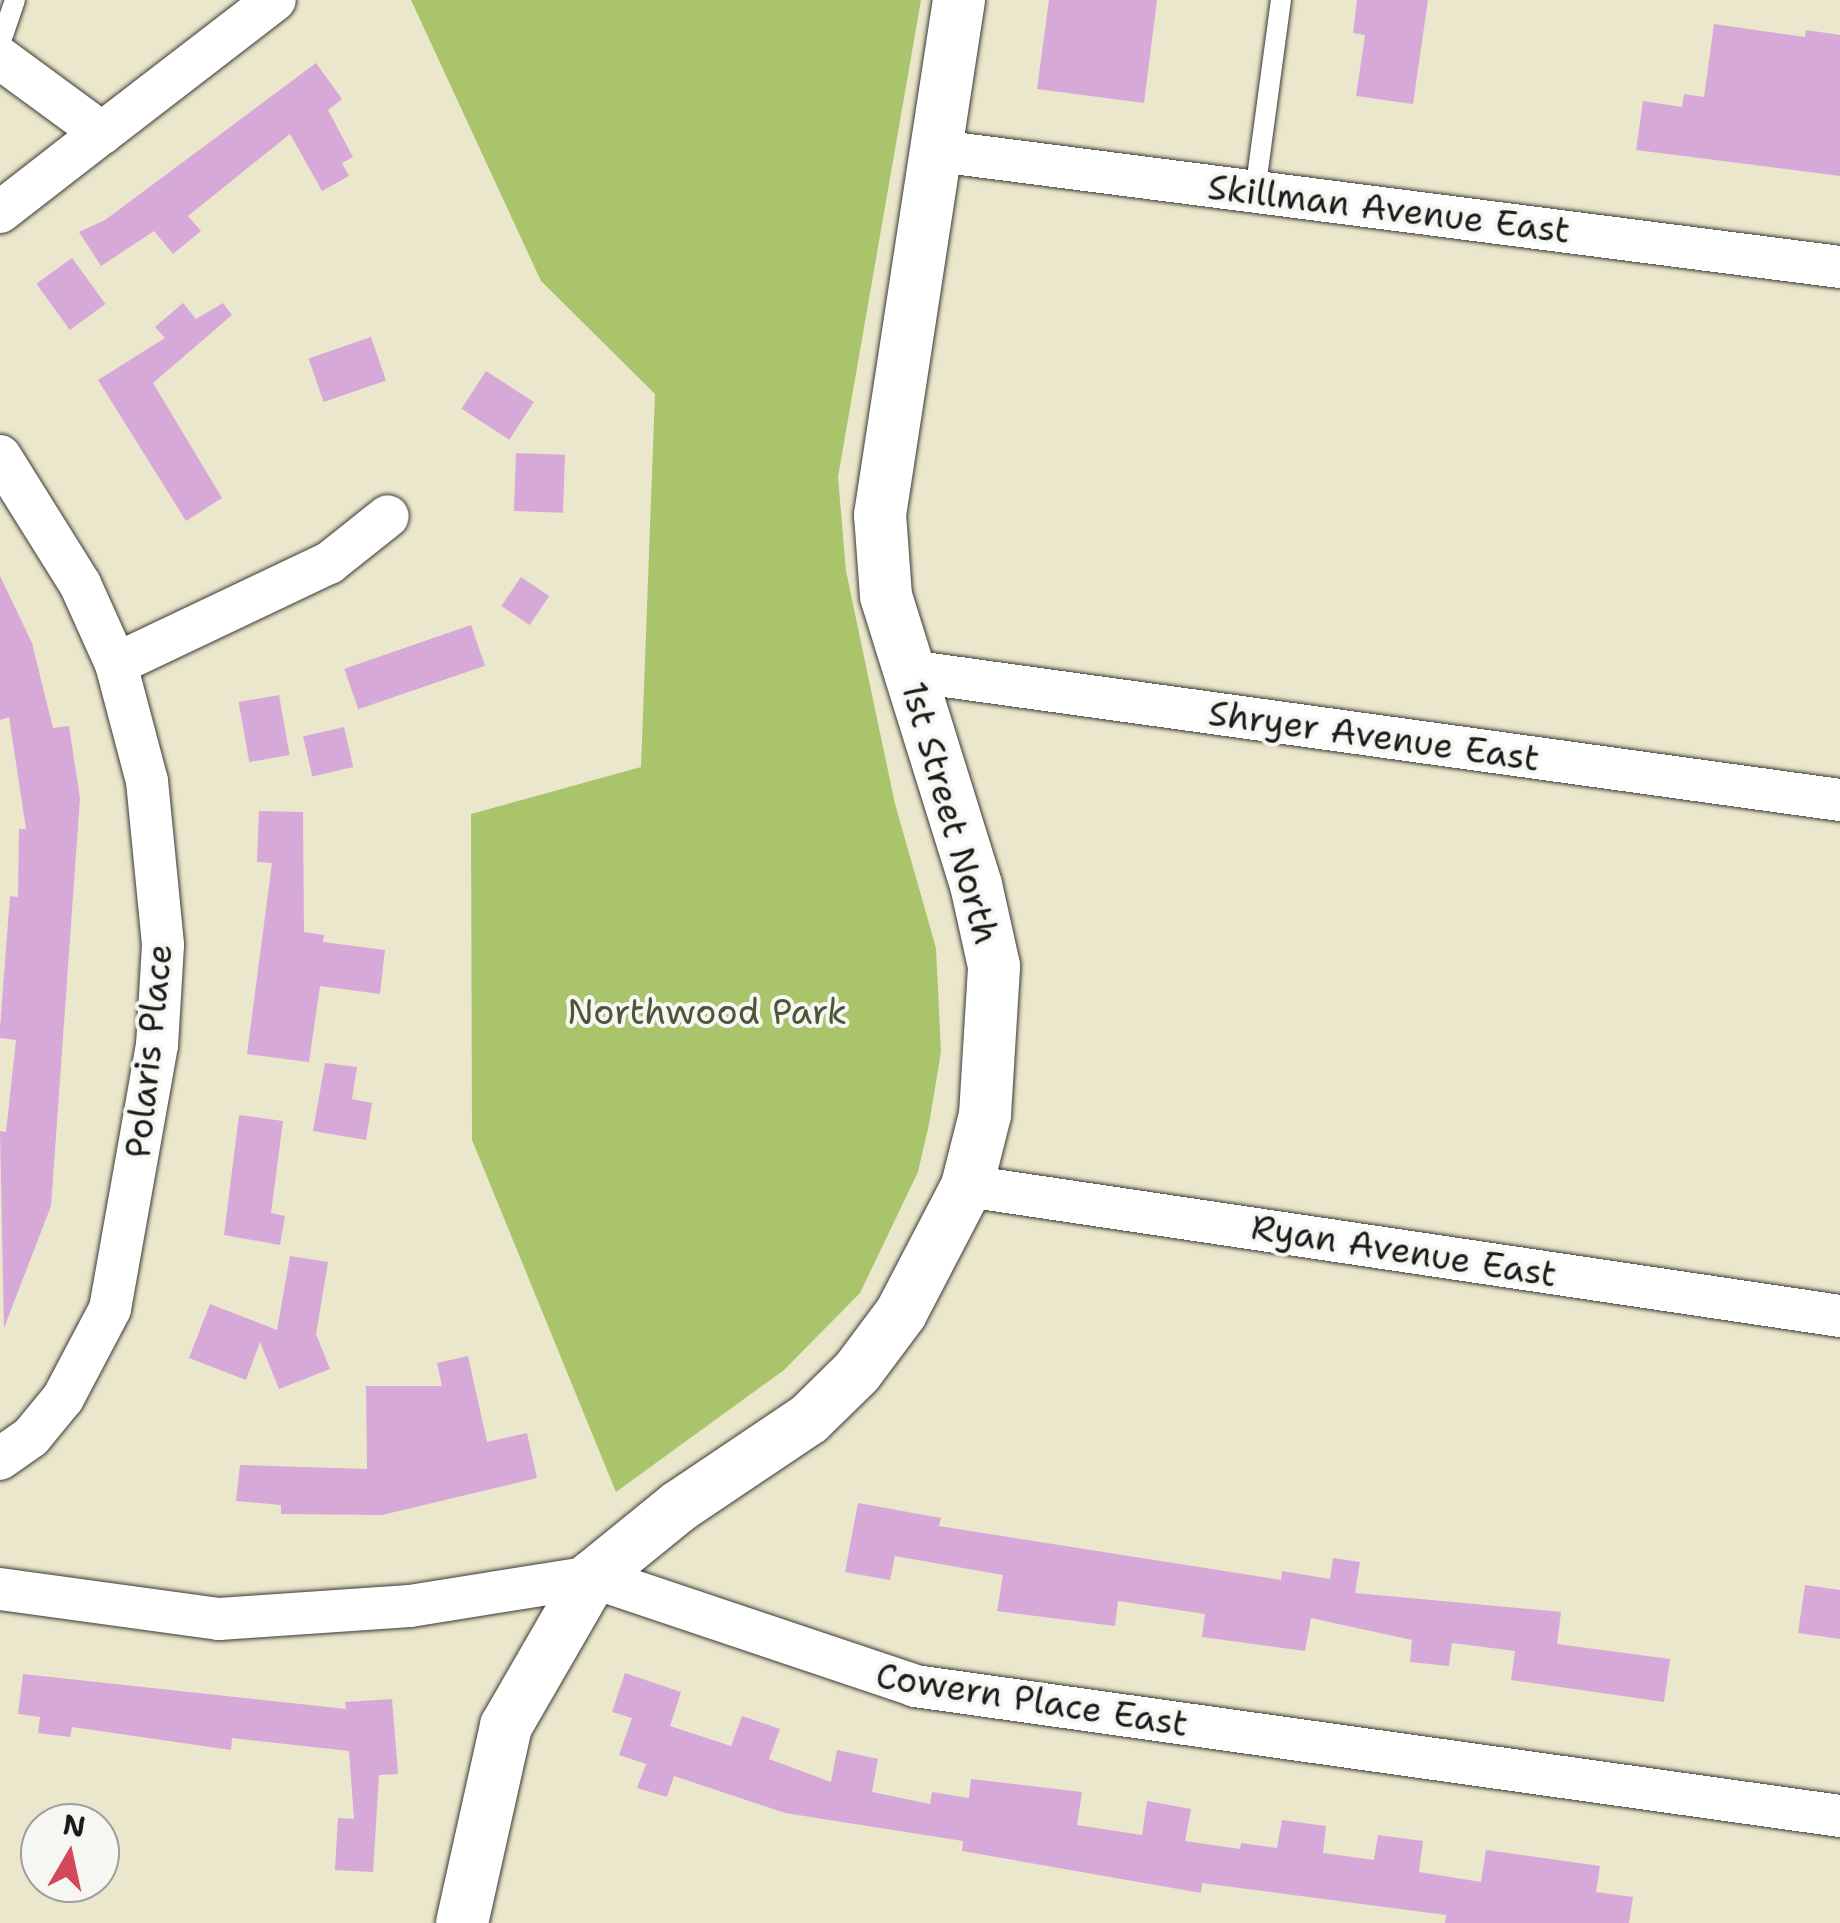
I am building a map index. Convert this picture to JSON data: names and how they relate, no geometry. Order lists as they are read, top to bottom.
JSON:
{
  "streets": {
    "street": [
      "Skillman Avenue East",
      "Shryer Avenue East",
      "1st Street North",
      "Polaris Place",
      "Ryan Avenue East",
      "Cowern Place East"
    ]
  },
  "crossings": [
    ["Skillman Avenue East", "1st Street North"],
    ["Shryer Avenue East", "1st Street North"],
    ["1st Street North", "Ryan Avenue East"],
    ["1st Street North", "Cowern Place East"]
  ],
  "parks": ["Northwood Park"],
  "north": "top"
}
